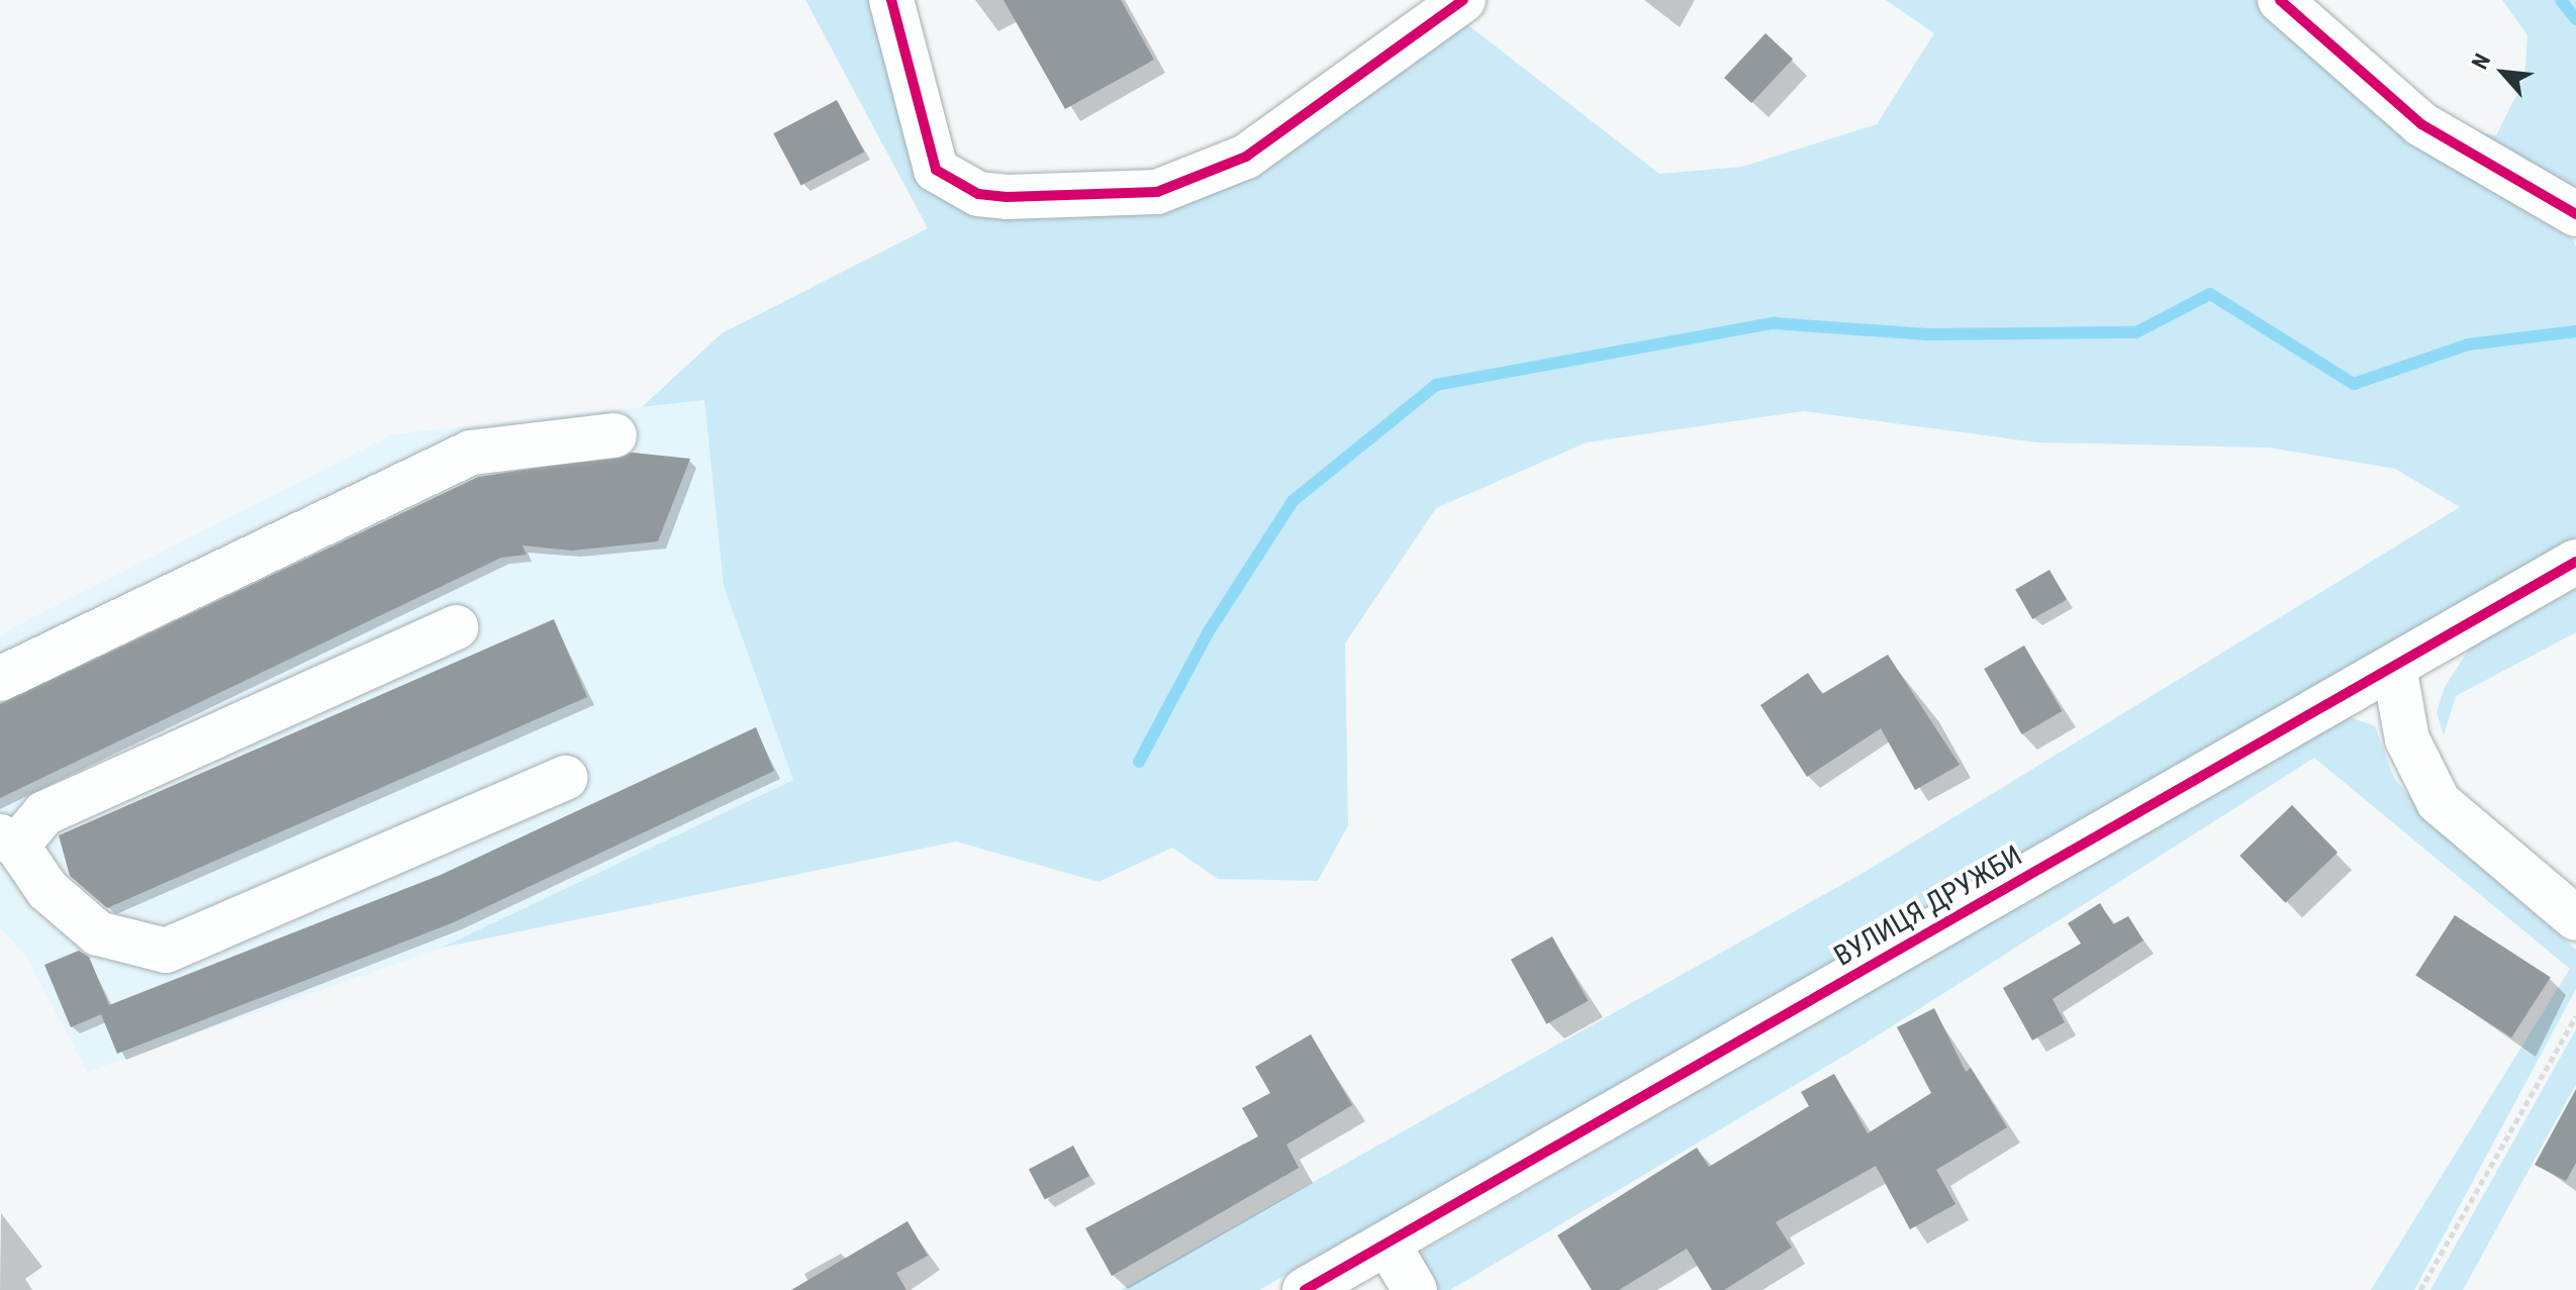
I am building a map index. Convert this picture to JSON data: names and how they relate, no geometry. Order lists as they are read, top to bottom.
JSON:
{
  "streets": {
    "street": ["ВУЛИЦЯ ДРУЖБИ"]
  },
  "north": "top left"
}
